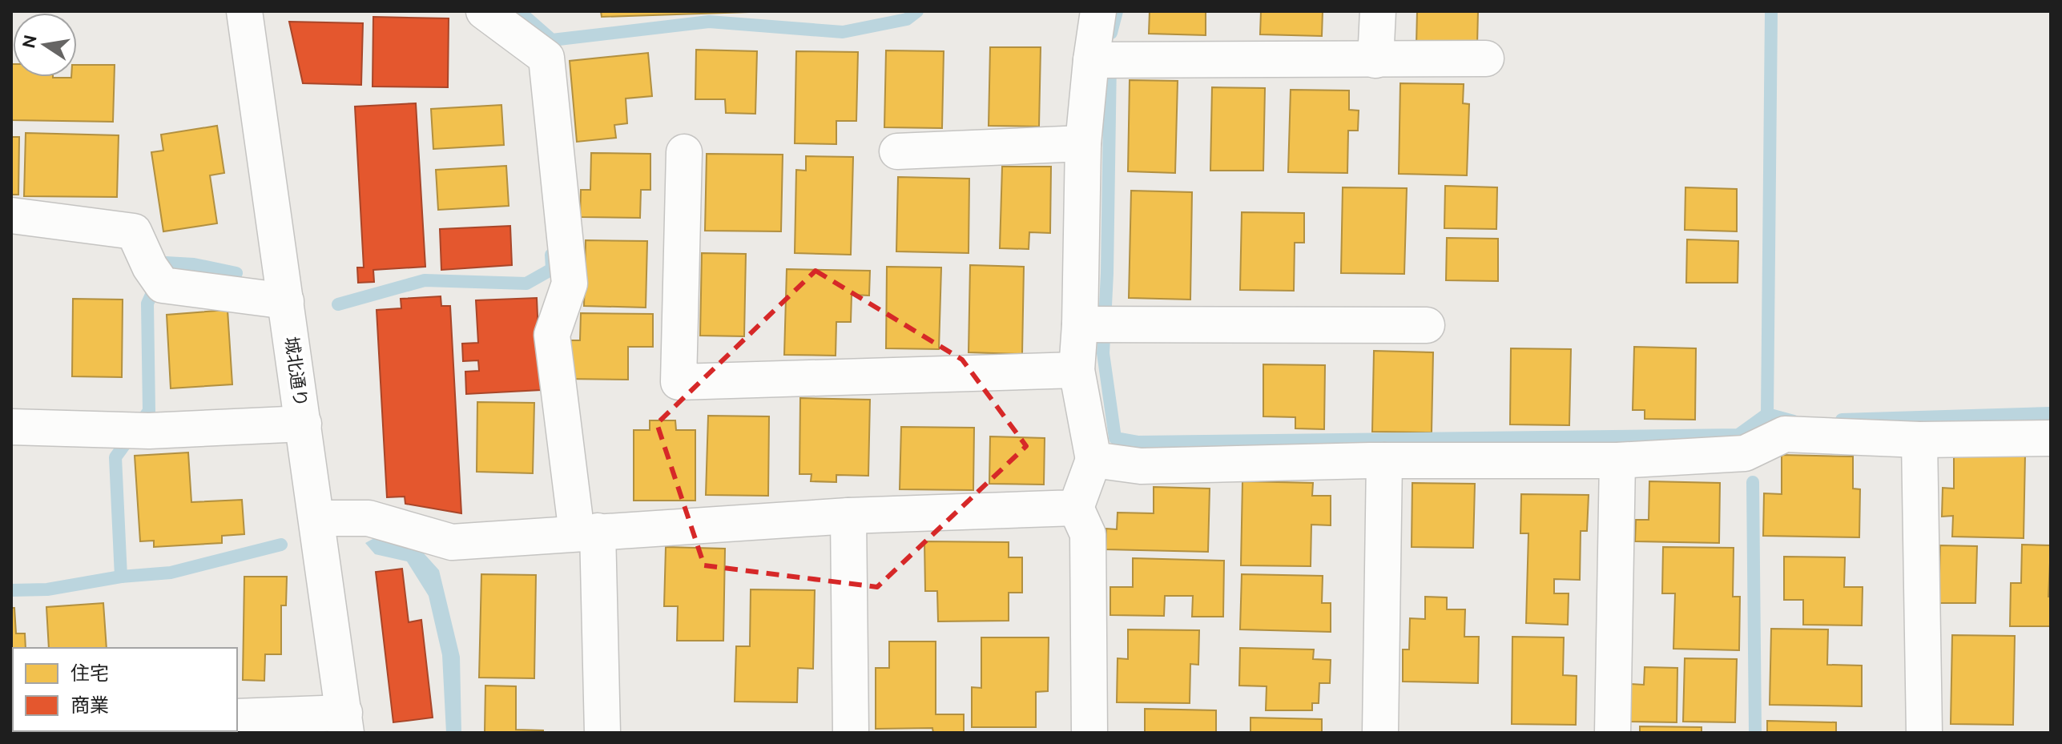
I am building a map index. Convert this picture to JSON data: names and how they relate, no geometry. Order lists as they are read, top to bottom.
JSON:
{
  "streets": {
    "street": ["城北通り"]
  },
  "legend": ["住宅", "商業"],
  "north": "left"
}
